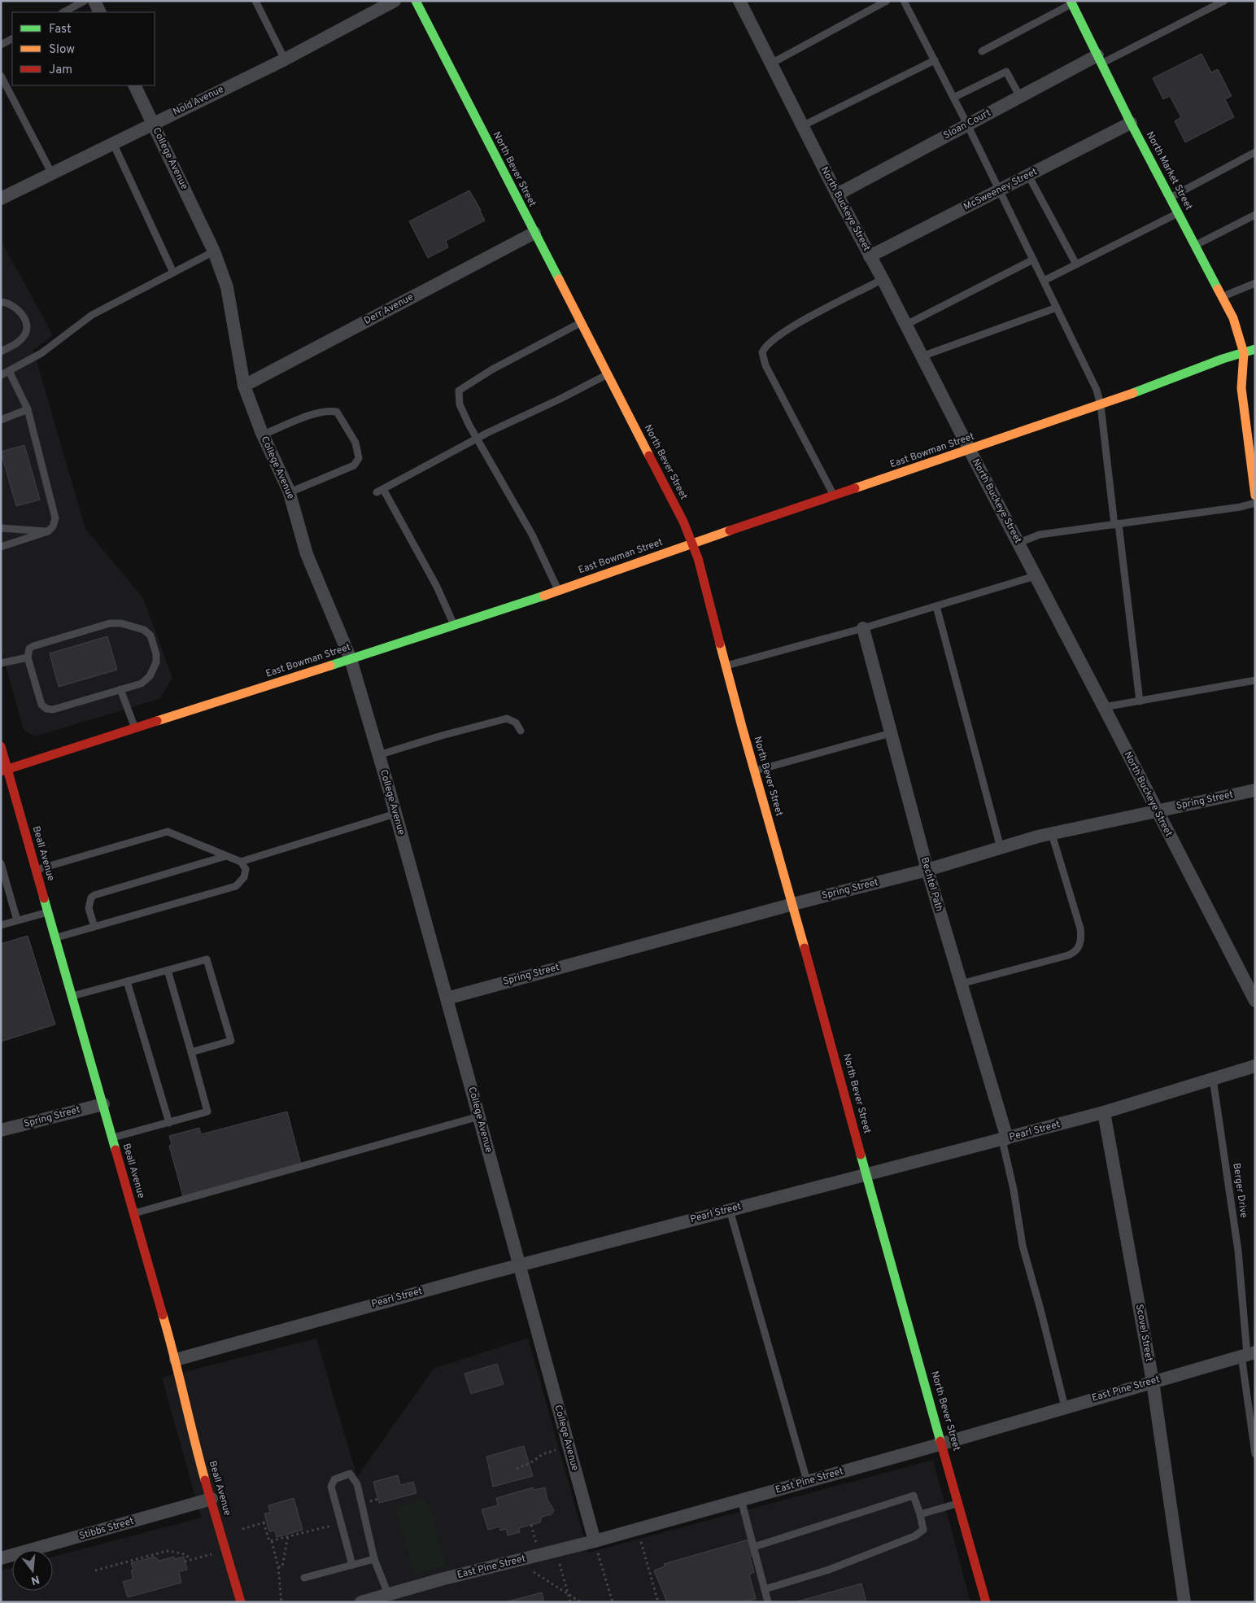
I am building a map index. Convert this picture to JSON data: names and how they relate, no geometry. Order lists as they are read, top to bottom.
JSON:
{
  "streets": {
    "main road": [
      "North Bever Street",
      "North Market Street",
      "East Bowman Street",
      "Beall Avenue"
    ],
    "street": [
      "Nold Avenue",
      "Sloan Court",
      "College Avenue",
      "McSweeney Street",
      "North Buckeye Street",
      "Derr Avenue",
      "Spring Street",
      "Bechtel Path",
      "Pearl Street",
      "Scovel Street",
      "East Pine Street",
      "Stibbs Street"
    ],
    "lane": ["Berger Drive"]
  },
  "crossings": [
    ["Nold Avenue", "College Avenue"],
    ["Sloan Court", "North Market Street"],
    ["Sloan Court", "North Buckeye Street"],
    ["College Avenue", "Derr Avenue"],
    ["College Avenue", "East Bowman Street"],
    ["College Avenue", "Spring Street"],
    ["College Avenue", "Pearl Street"],
    ["College Avenue", "East Pine Street"],
    ["North Bever Street", "Derr Avenue"],
    ["North Bever Street", "East Bowman Street"],
    ["North Bever Street", "Spring Street"],
    ["North Bever Street", "Pearl Street"],
    ["North Bever Street", "East Pine Street"],
    ["North Market Street", "McSweeney Street"],
    ["North Market Street", "East Bowman Street"],
    ["McSweeney Street", "North Buckeye Street"],
    ["North Buckeye Street", "East Bowman Street"],
    ["North Buckeye Street", "Spring Street"],
    ["East Bowman Street", "Beall Avenue"],
    ["Spring Street", "Beall Avenue"],
    ["Spring Street", "Bechtel Path"],
    ["Beall Avenue", "Pearl Street"],
    ["Beall Avenue", "Stibbs Street"],
    ["Bechtel Path", "Pearl Street"],
    ["Pearl Street", "Berger Drive"],
    ["Pearl Street", "Scovel Street"],
    ["Berger Drive", "East Pine Street"],
    ["Scovel Street", "East Pine Street"]
  ],
  "legend": ["Fast", "Slow", "Jam"],
  "north": "bottom"
}
